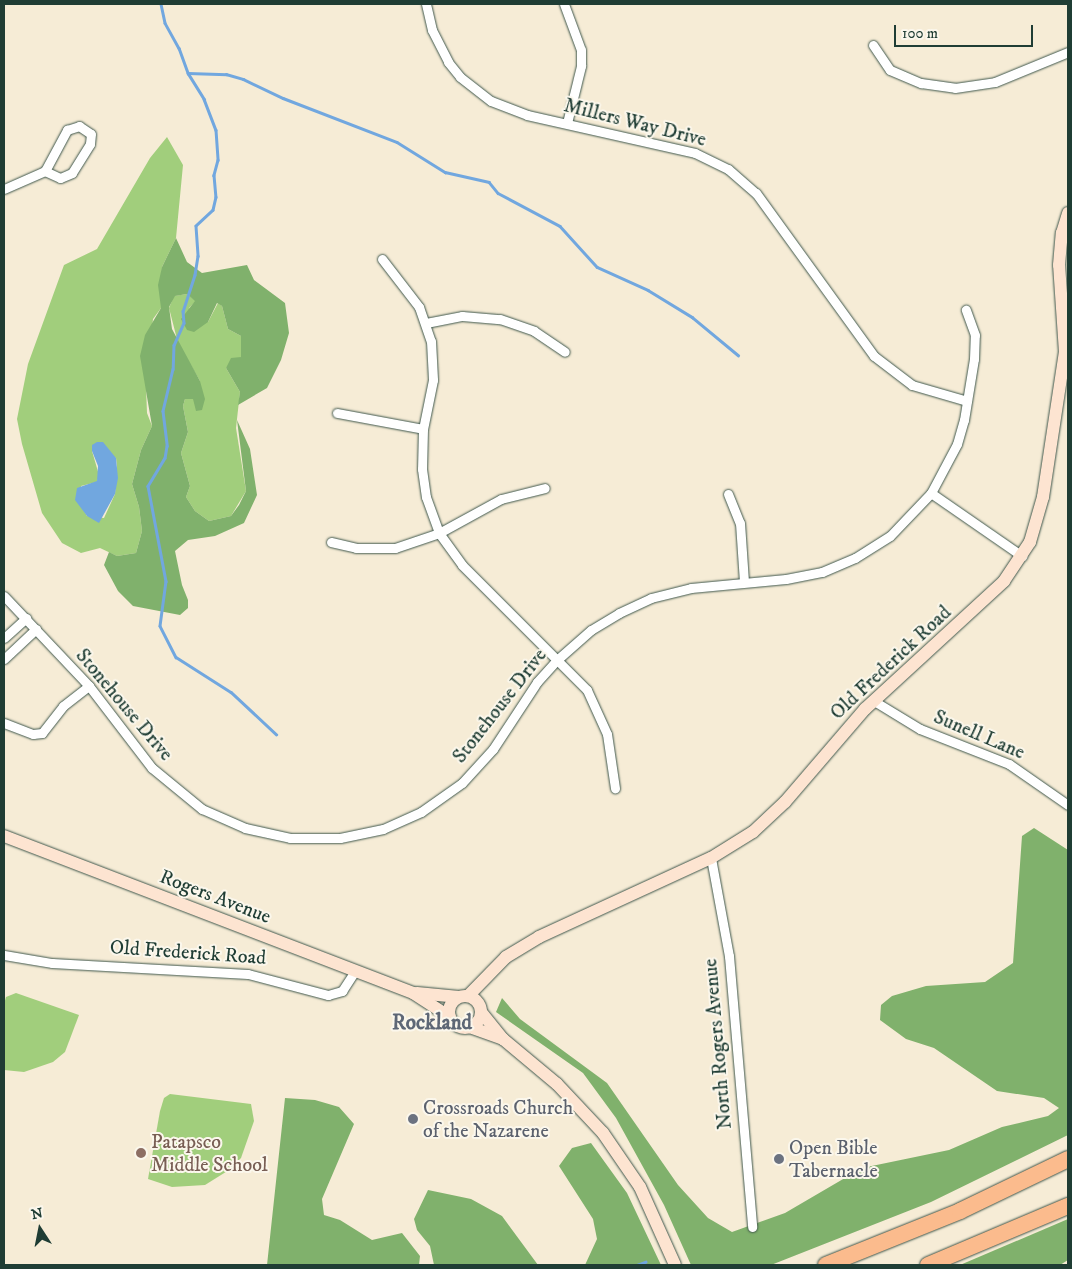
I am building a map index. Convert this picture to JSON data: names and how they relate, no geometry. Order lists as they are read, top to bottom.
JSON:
{
  "streets": {
    "street": [
      "Millers Way Drive",
      "Old Frederick Road",
      "Stonehouse Drive",
      "Sunell Lane",
      "Rogers Avenue",
      "North Rogers Avenue"
    ]
  },
  "crossings": [
    ["Millers Way Drive", "Stonehouse Drive"],
    ["Old Frederick Road", "Sunell Lane"],
    ["Old Frederick Road", "Rogers Avenue"],
    ["Old Frederick Road", "North Rogers Avenue"]
  ],
  "districts": ["Rockland"],
  "places": ["Crossroads Church of the Nazarene", "Patapsco Middle School", "Open Bible Tabernacle"],
  "scale_bar": "100 m",
  "north": "top"
}
